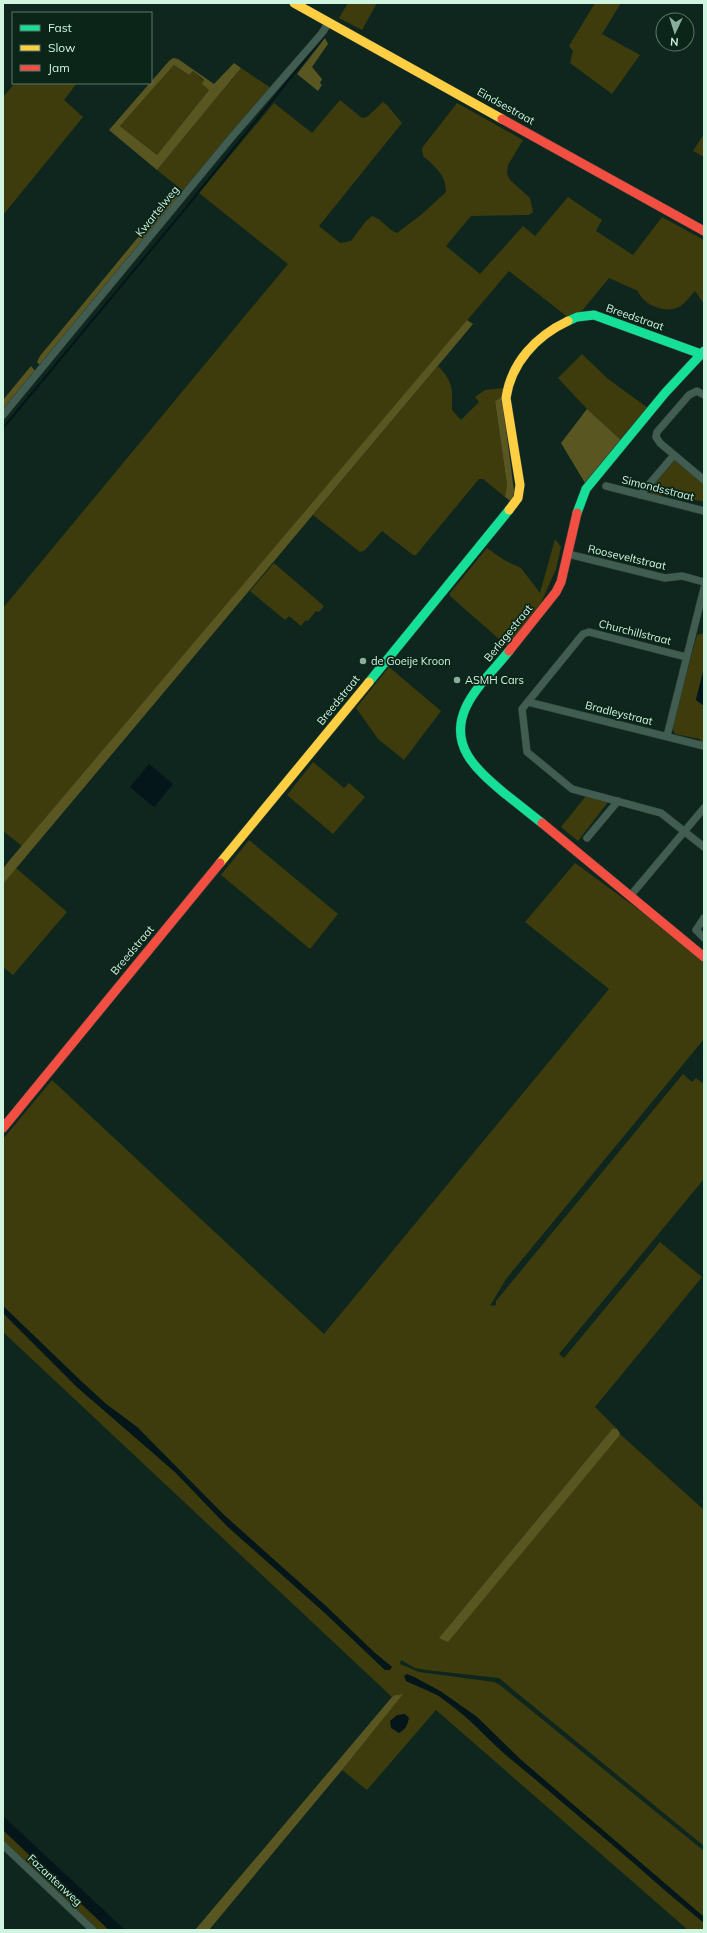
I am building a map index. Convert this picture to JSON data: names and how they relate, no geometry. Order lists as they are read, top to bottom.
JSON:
{
  "streets": {
    "street": [
      "Eindsestraat",
      "Kwartelweg",
      "Breedstraat",
      "Simondsstraat",
      "Rooseveltstraat",
      "Churchillstraat",
      "Berlagestraat",
      "Bradleystraat",
      "Fazantenweg"
    ]
  },
  "crossings": [
    ["Eindsestraat", "Kwartelweg"],
    ["Breedstraat", "Berlagestraat"],
    ["Rooseveltstraat", "Berlagestraat"],
    ["Churchillstraat", "Bradleystraat"]
  ],
  "places": ["de Goeije Kroon", "ASMH Cars"],
  "legend": ["Fast", "Slow", "Jam"],
  "north": "bottom"
}
